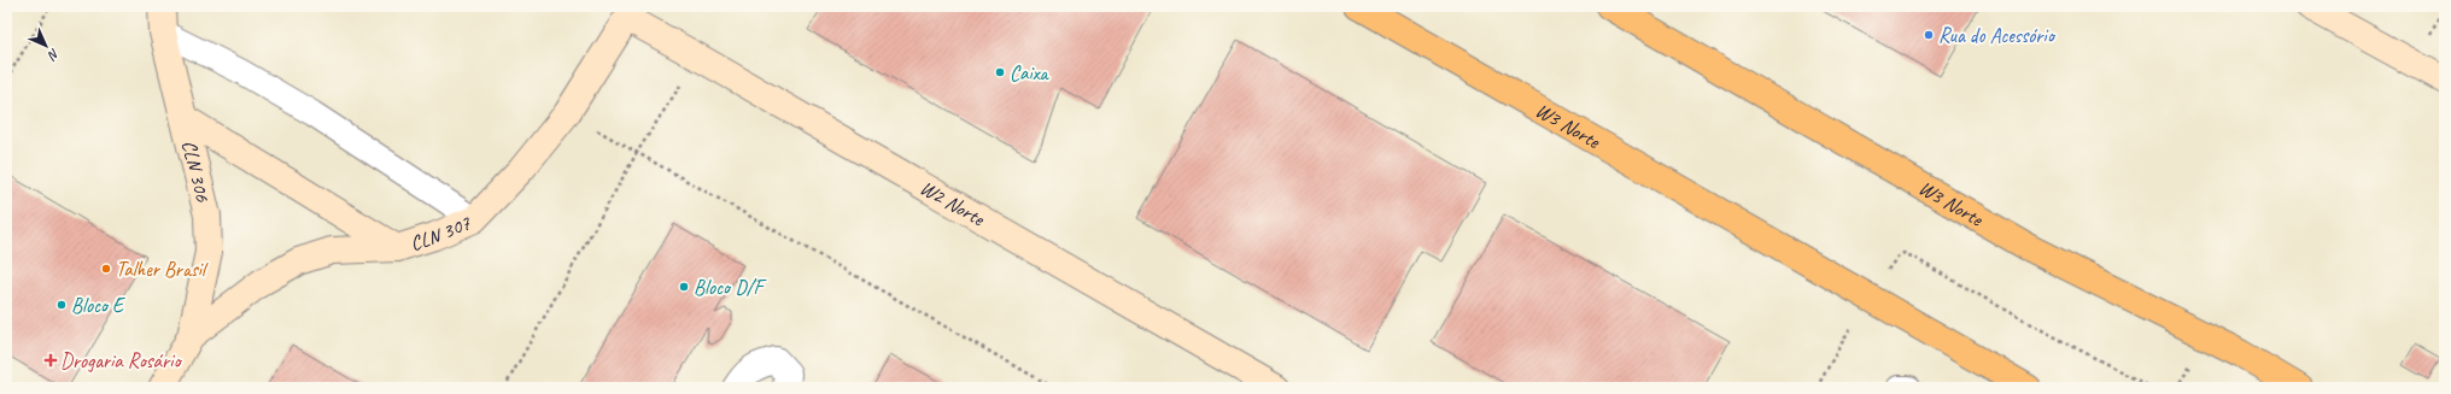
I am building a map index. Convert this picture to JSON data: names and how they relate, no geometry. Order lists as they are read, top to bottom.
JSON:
{
  "streets": {
    "main road": ["W3 Norte"],
    "street": ["CLN 306", "W2 Norte", "CLN 307"]
  },
  "crossings": [
    ["CLN 306", "CLN 307"],
    ["W2 Norte", "CLN 307"]
  ],
  "places": {
    "other": [
      "Rua do Acessório",
      "Caixa",
      "Talher Brasil",
      "Bloco D/F",
      "Bloco E"
    ],
    "health": ["Drogaria Rosário"]
  },
  "north": "bottom right"
}
